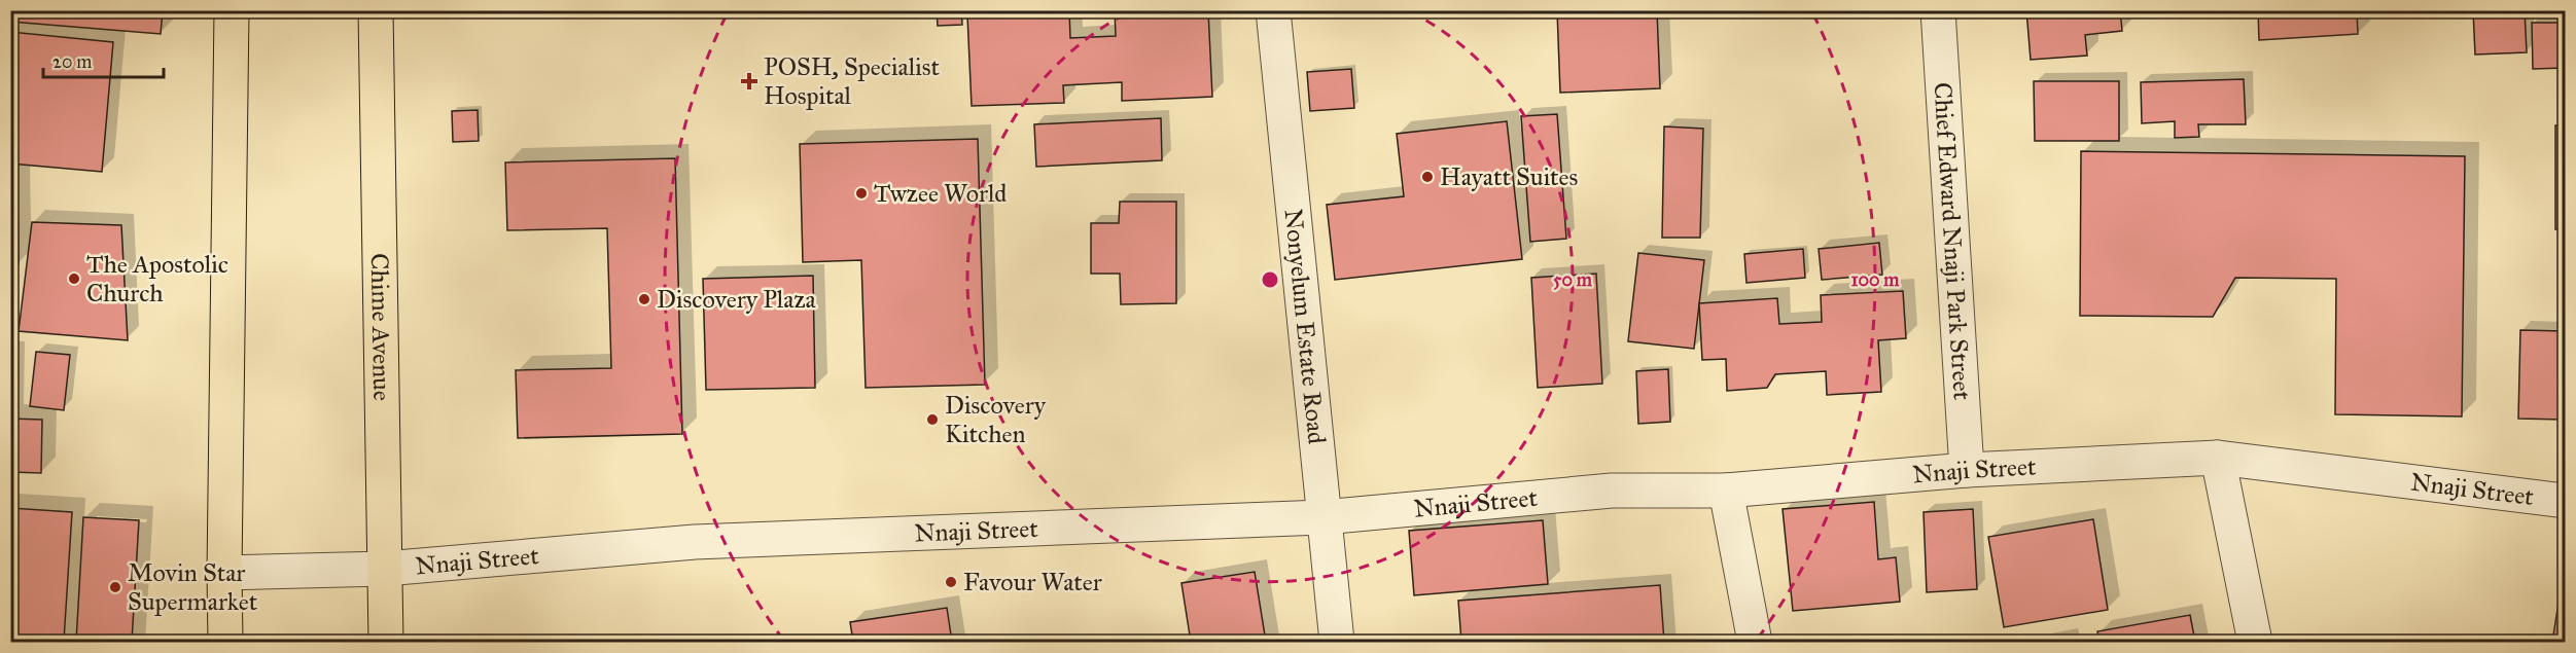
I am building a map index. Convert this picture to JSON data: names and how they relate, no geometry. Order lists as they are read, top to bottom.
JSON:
{
  "streets": {
    "main road": ["Chime Avenue"],
    "street": ["Chief Edward Nnaji Park Street", "Nonyelum Estate Road", "Nnaji Street"]
  },
  "crossings": [
    ["Chief Edward Nnaji Park Street", "Nnaji Street"],
    ["Chime Avenue", "Nnaji Street"],
    ["Nonyelum Estate Road", "Nnaji Street"]
  ],
  "places": {
    "health": ["POSH, Specialist Hospital"],
    "other": [
      "Hayatt Suites",
      "Twzee World",
      "The Apostolic Church",
      "Discovery Plaza",
      "Discovery Kitchen",
      "Favour Water",
      "Movin Star Supermarket"
    ]
  },
  "scale_bar": "20 m",
  "rings": ["50 m", "100 m"]
}
